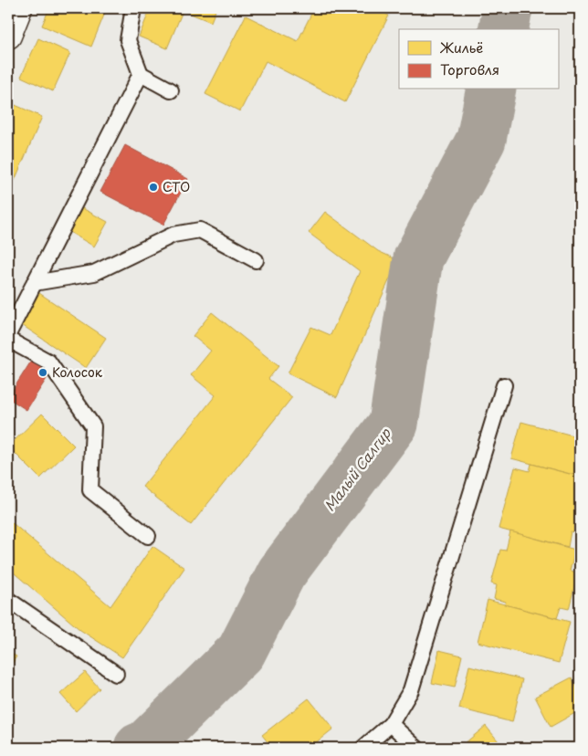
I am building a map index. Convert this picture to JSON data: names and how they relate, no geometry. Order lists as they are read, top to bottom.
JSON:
{
  "water": ["Малый Салгир"],
  "places": ["СТО", "Колосок"],
  "legend": ["Жильё", "Торговля"]
}
